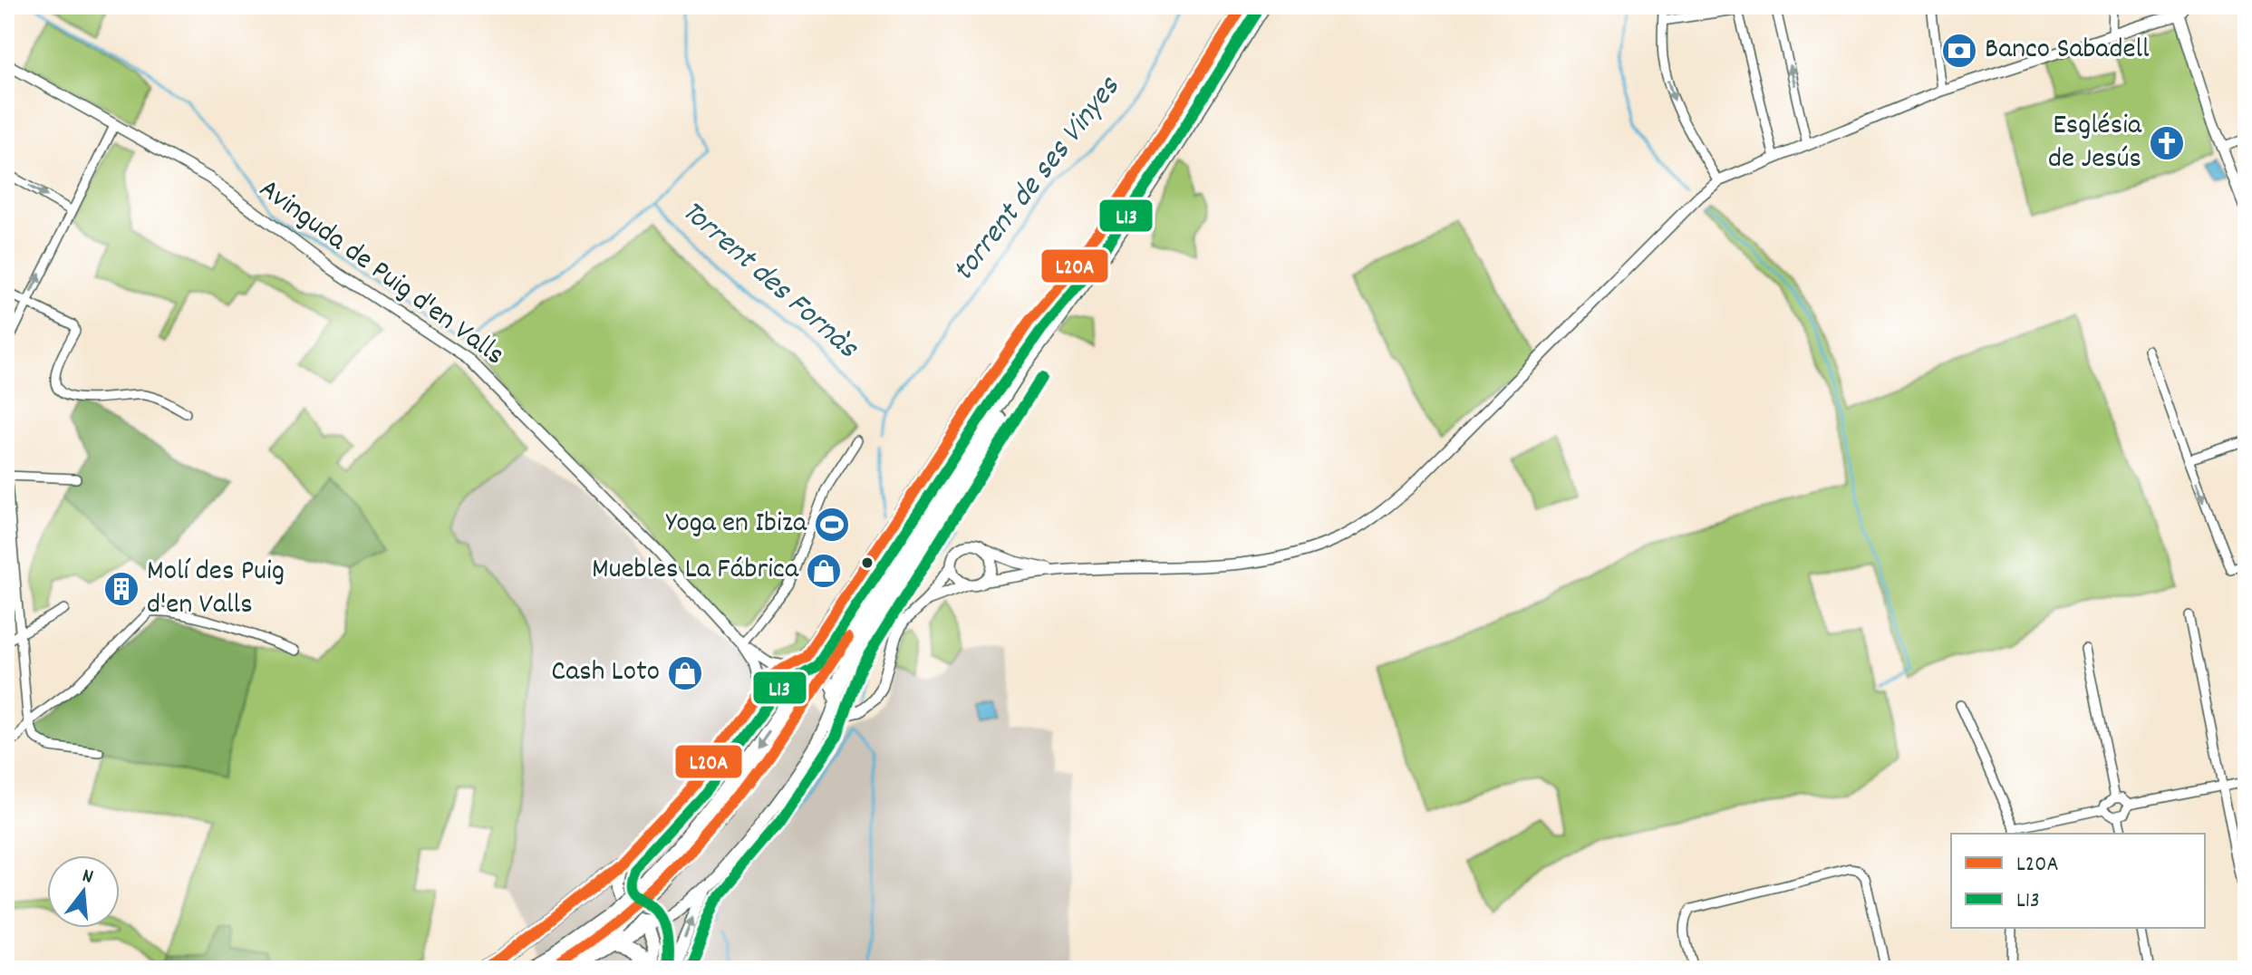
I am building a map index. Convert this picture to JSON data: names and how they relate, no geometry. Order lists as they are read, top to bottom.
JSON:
{
  "streets": {
    "street": ["Avinguda de Puig d'en Valls"]
  },
  "water": ["torrent de ses Vinyes", "Torrent des Fornàs"],
  "places": {
    "bank": ["Banco Sabadell"],
    "church": ["Església de Jesús"],
    "sports": ["Yoga en Ibiza"],
    "shop": ["Muebles La Fábrica", "Cash Loto"],
    "building": ["Molí des Puig d'en Valls"]
  },
  "lines": ["transit line L20A", "transit line L13"],
  "legend": ["L20A", "L13"],
  "north": "top"
}
